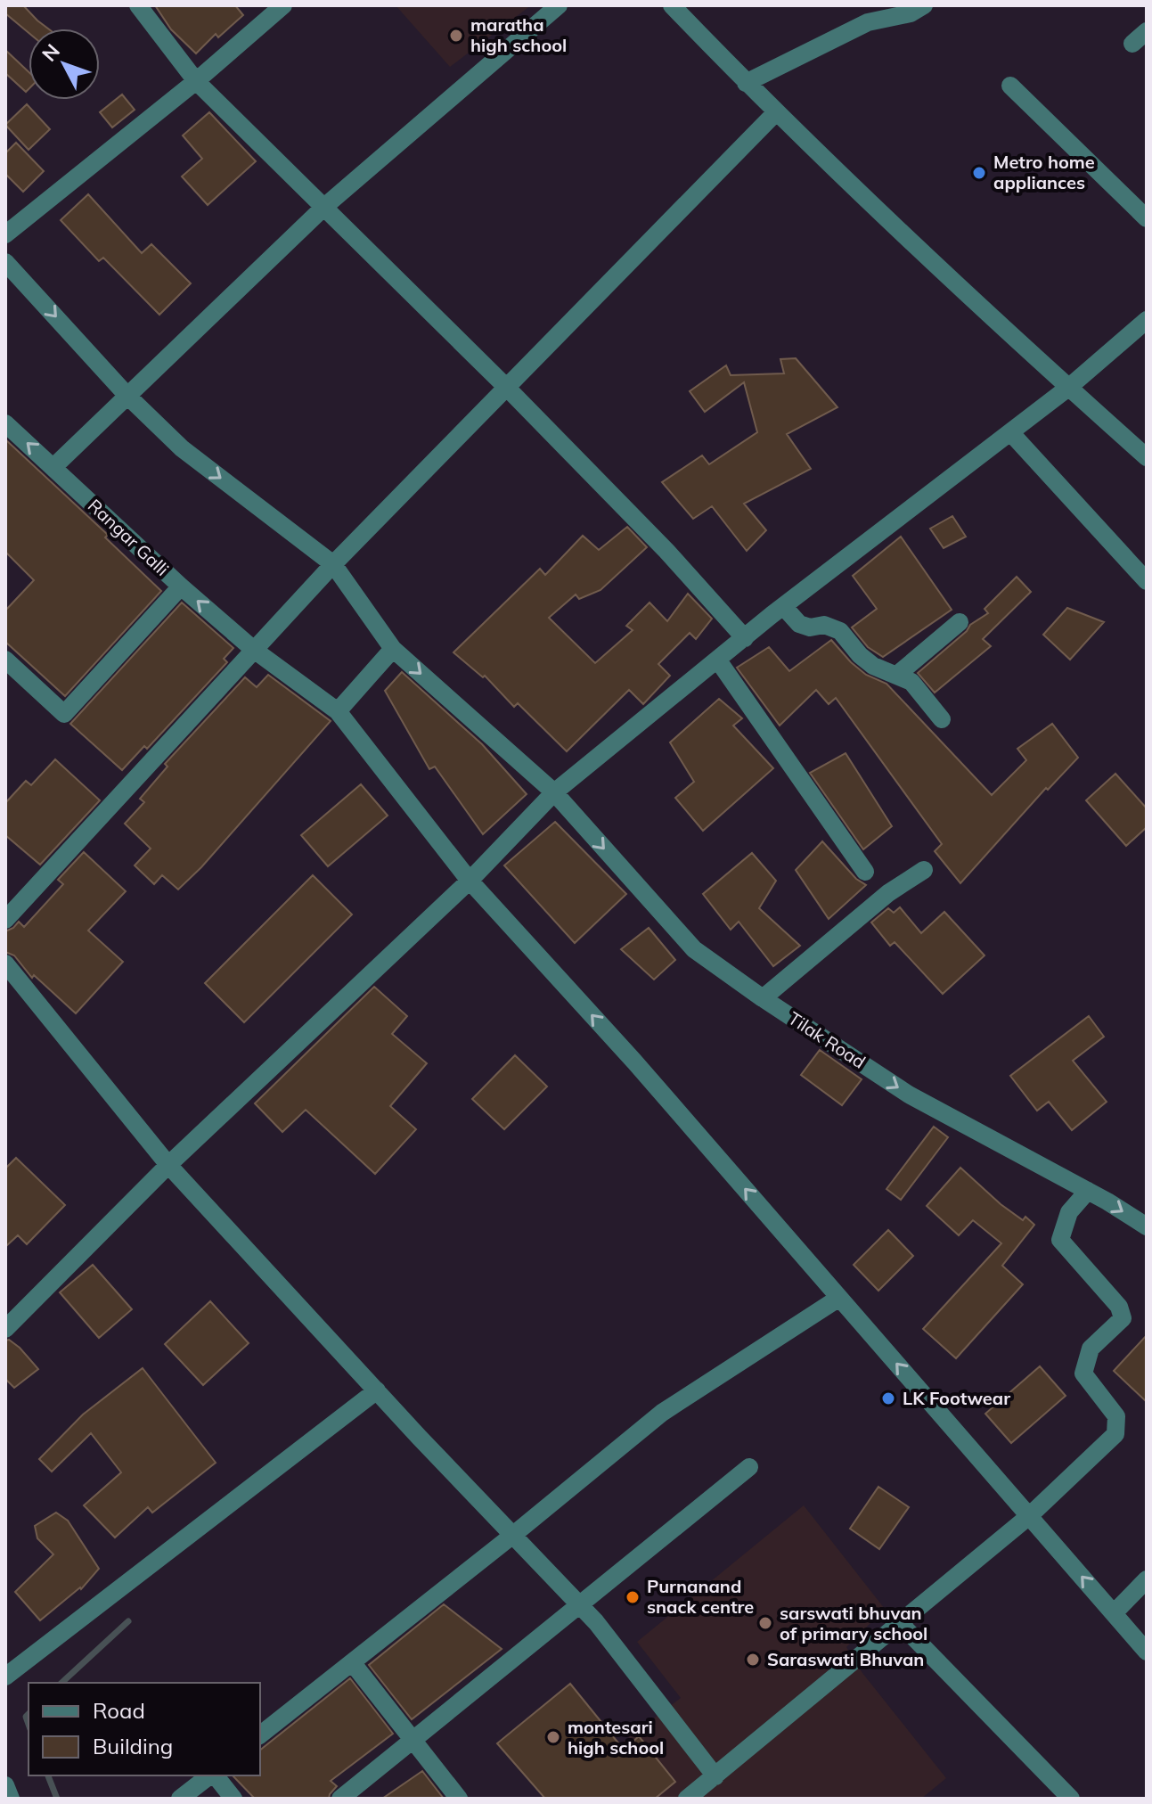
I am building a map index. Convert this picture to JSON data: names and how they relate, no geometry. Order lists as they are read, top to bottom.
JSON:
{
  "streets": {
    "street": ["Rangar Galli", "Tilak Road"]
  },
  "one_way": ["Rangar Galli", "Tilak Road"],
  "places": [
    "maratha high school",
    "Metro home appliances",
    "LK Footwear",
    "Purnanand snack centre",
    "sarswati bhuvan of primary school",
    "Saraswati Bhuvan",
    "montesari high school"
  ],
  "legend": ["Road", "Building"],
  "north": "top left"
}
